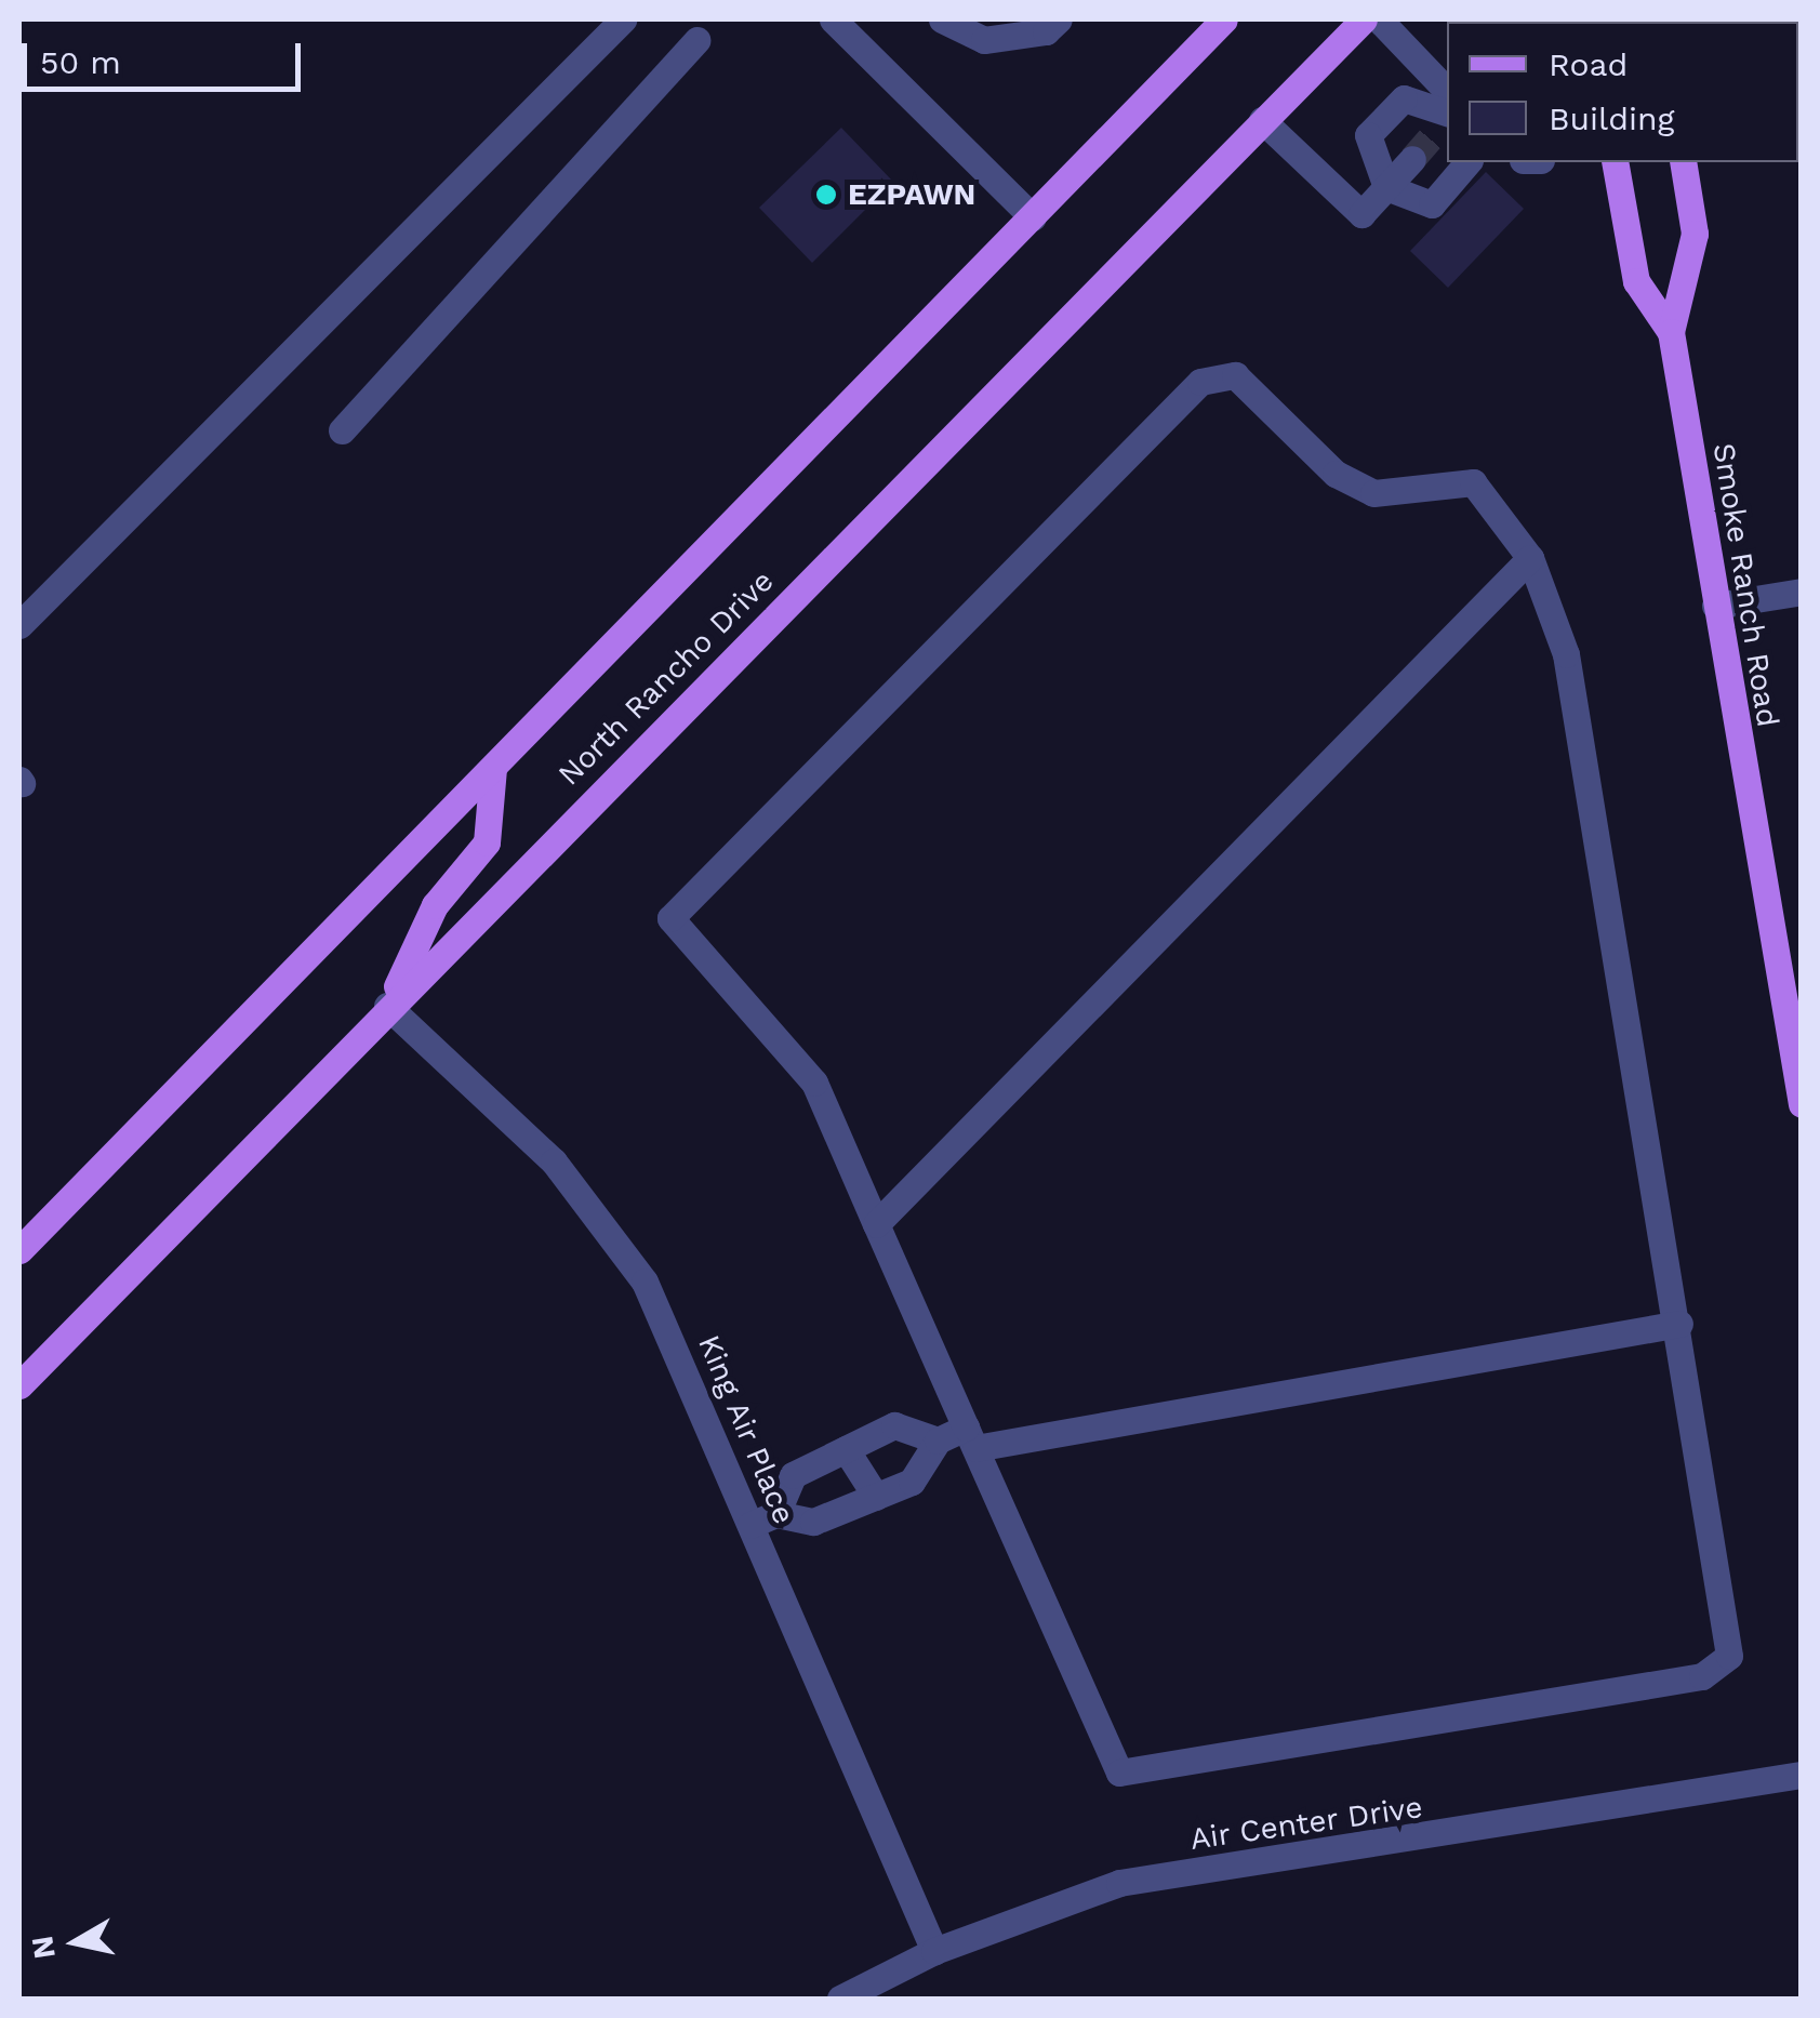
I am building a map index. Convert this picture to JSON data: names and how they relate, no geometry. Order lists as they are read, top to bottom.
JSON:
{
  "streets": {
    "main road": ["Smoke Ranch Road", "North Rancho Drive"],
    "street": ["King Air Place", "Air Center Drive"]
  },
  "crossings": [
    ["North Rancho Drive", "King Air Place"],
    ["King Air Place", "Air Center Drive"]
  ],
  "places": ["EZPAWN"],
  "legend": ["Road", "Building"],
  "scale_bar": "50 m",
  "north": "left"
}
